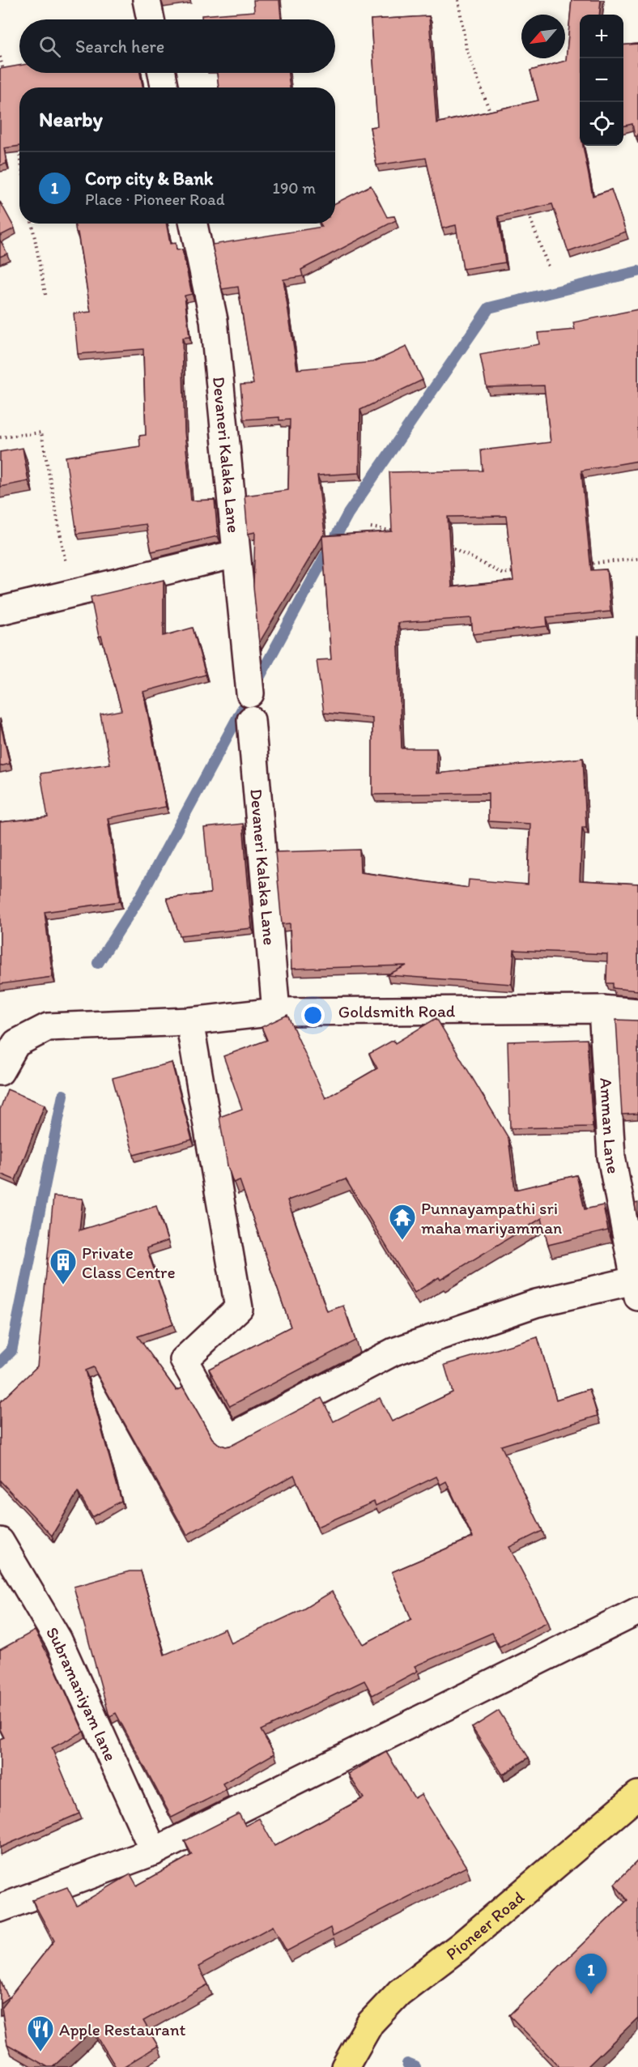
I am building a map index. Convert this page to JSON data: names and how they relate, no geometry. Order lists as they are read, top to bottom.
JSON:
{
  "streets": {
    "main road": ["Pioneer Road"],
    "street": [
      "Devaneri Kalaka Lane",
      "Goldsmith Road",
      "Amman Lane",
      "Subramaniyam lane"
    ]
  },
  "crossings": [
    ["Devaneri Kalaka Lane", "Goldsmith Road"],
    ["Goldsmith Road", "Amman Lane"]
  ],
  "places": {
    "temple": ["Punnayampathi sri maha mariyamman"],
    "building": ["Private Class Centre"],
    "restaurant": ["Apple Restaurant"]
  },
  "north": "bottom left",
  "page": {
    "map_buttons": ["+", "−"],
    "search": "Search here",
    "heading": "Nearby",
    "list": [
      {
        "mark": "1",
        "name": "Corp city & Bank",
        "note": "Place · Pioneer Road",
        "value": "190 m"
      }
    ],
    "pins": "1"
  }
}
